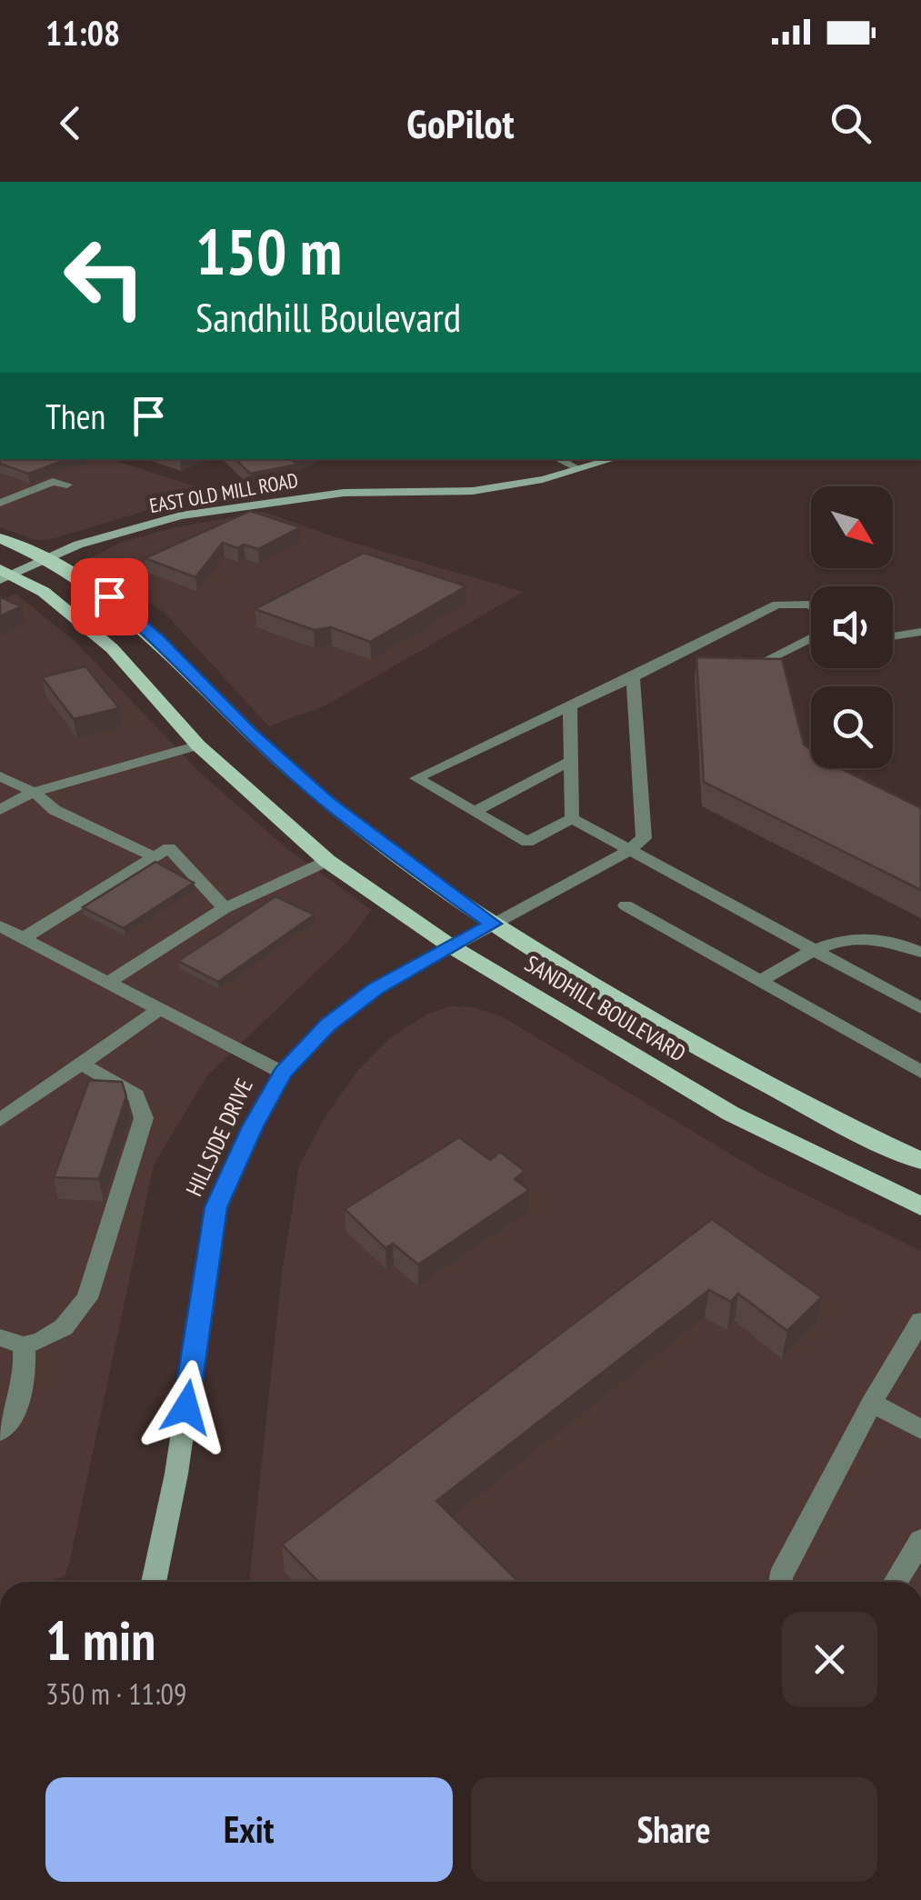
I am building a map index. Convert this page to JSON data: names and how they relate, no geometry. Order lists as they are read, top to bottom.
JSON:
{
  "streets": {
    "main road": ["SANDHILL BOULEVARD"],
    "street": ["EAST OLD MILL ROAD", "HILLSIDE DRIVE"]
  },
  "crossings": [
    ["EAST OLD MILL ROAD", "SANDHILL BOULEVARD"],
    ["SANDHILL BOULEVARD", "HILLSIDE DRIVE"]
  ],
  "north": "bottom right",
  "page": {
    "status": "11:08",
    "header": "GoPilot",
    "turn": ["150 m", "Sandhill Boulevard"],
    "then": "Then",
    "heading": ["1 min", "350 m · 11:09"],
    "buttons": ["Exit", "Share"]
  }
}
